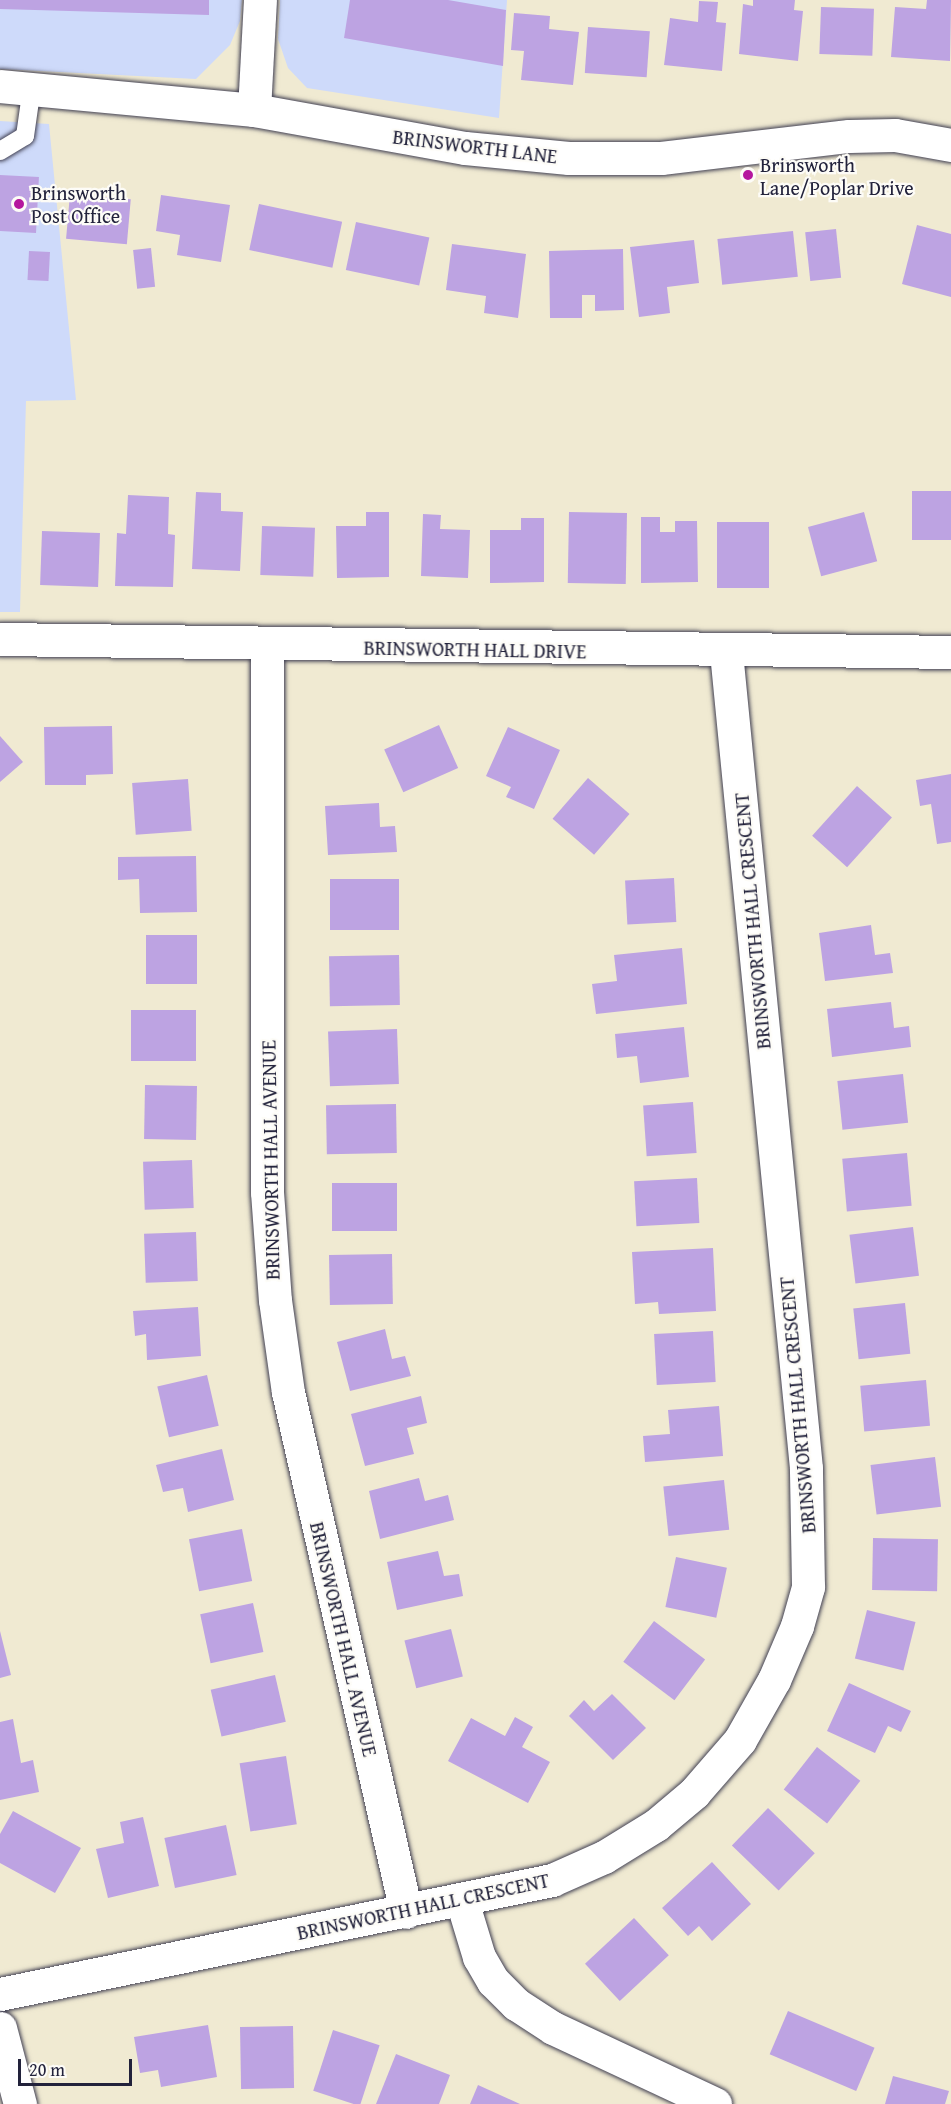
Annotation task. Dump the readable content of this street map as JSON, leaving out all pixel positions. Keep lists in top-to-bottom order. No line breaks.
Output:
{"streets":{"street":["BRINSWORTH LANE","BRINSWORTH HALL DRIVE","BRINSWORTH HALL CRESCENT","BRINSWORTH HALL AVENUE"]},"crossings":[["BRINSWORTH HALL DRIVE","BRINSWORTH HALL CRESCENT"],["BRINSWORTH HALL DRIVE","BRINSWORTH HALL AVENUE"],["BRINSWORTH HALL CRESCENT","BRINSWORTH HALL AVENUE"]],"places":["Brinsworth Lane/Poplar Drive","Brinsworth Post Office"],"scale_bar":"20 m"}
